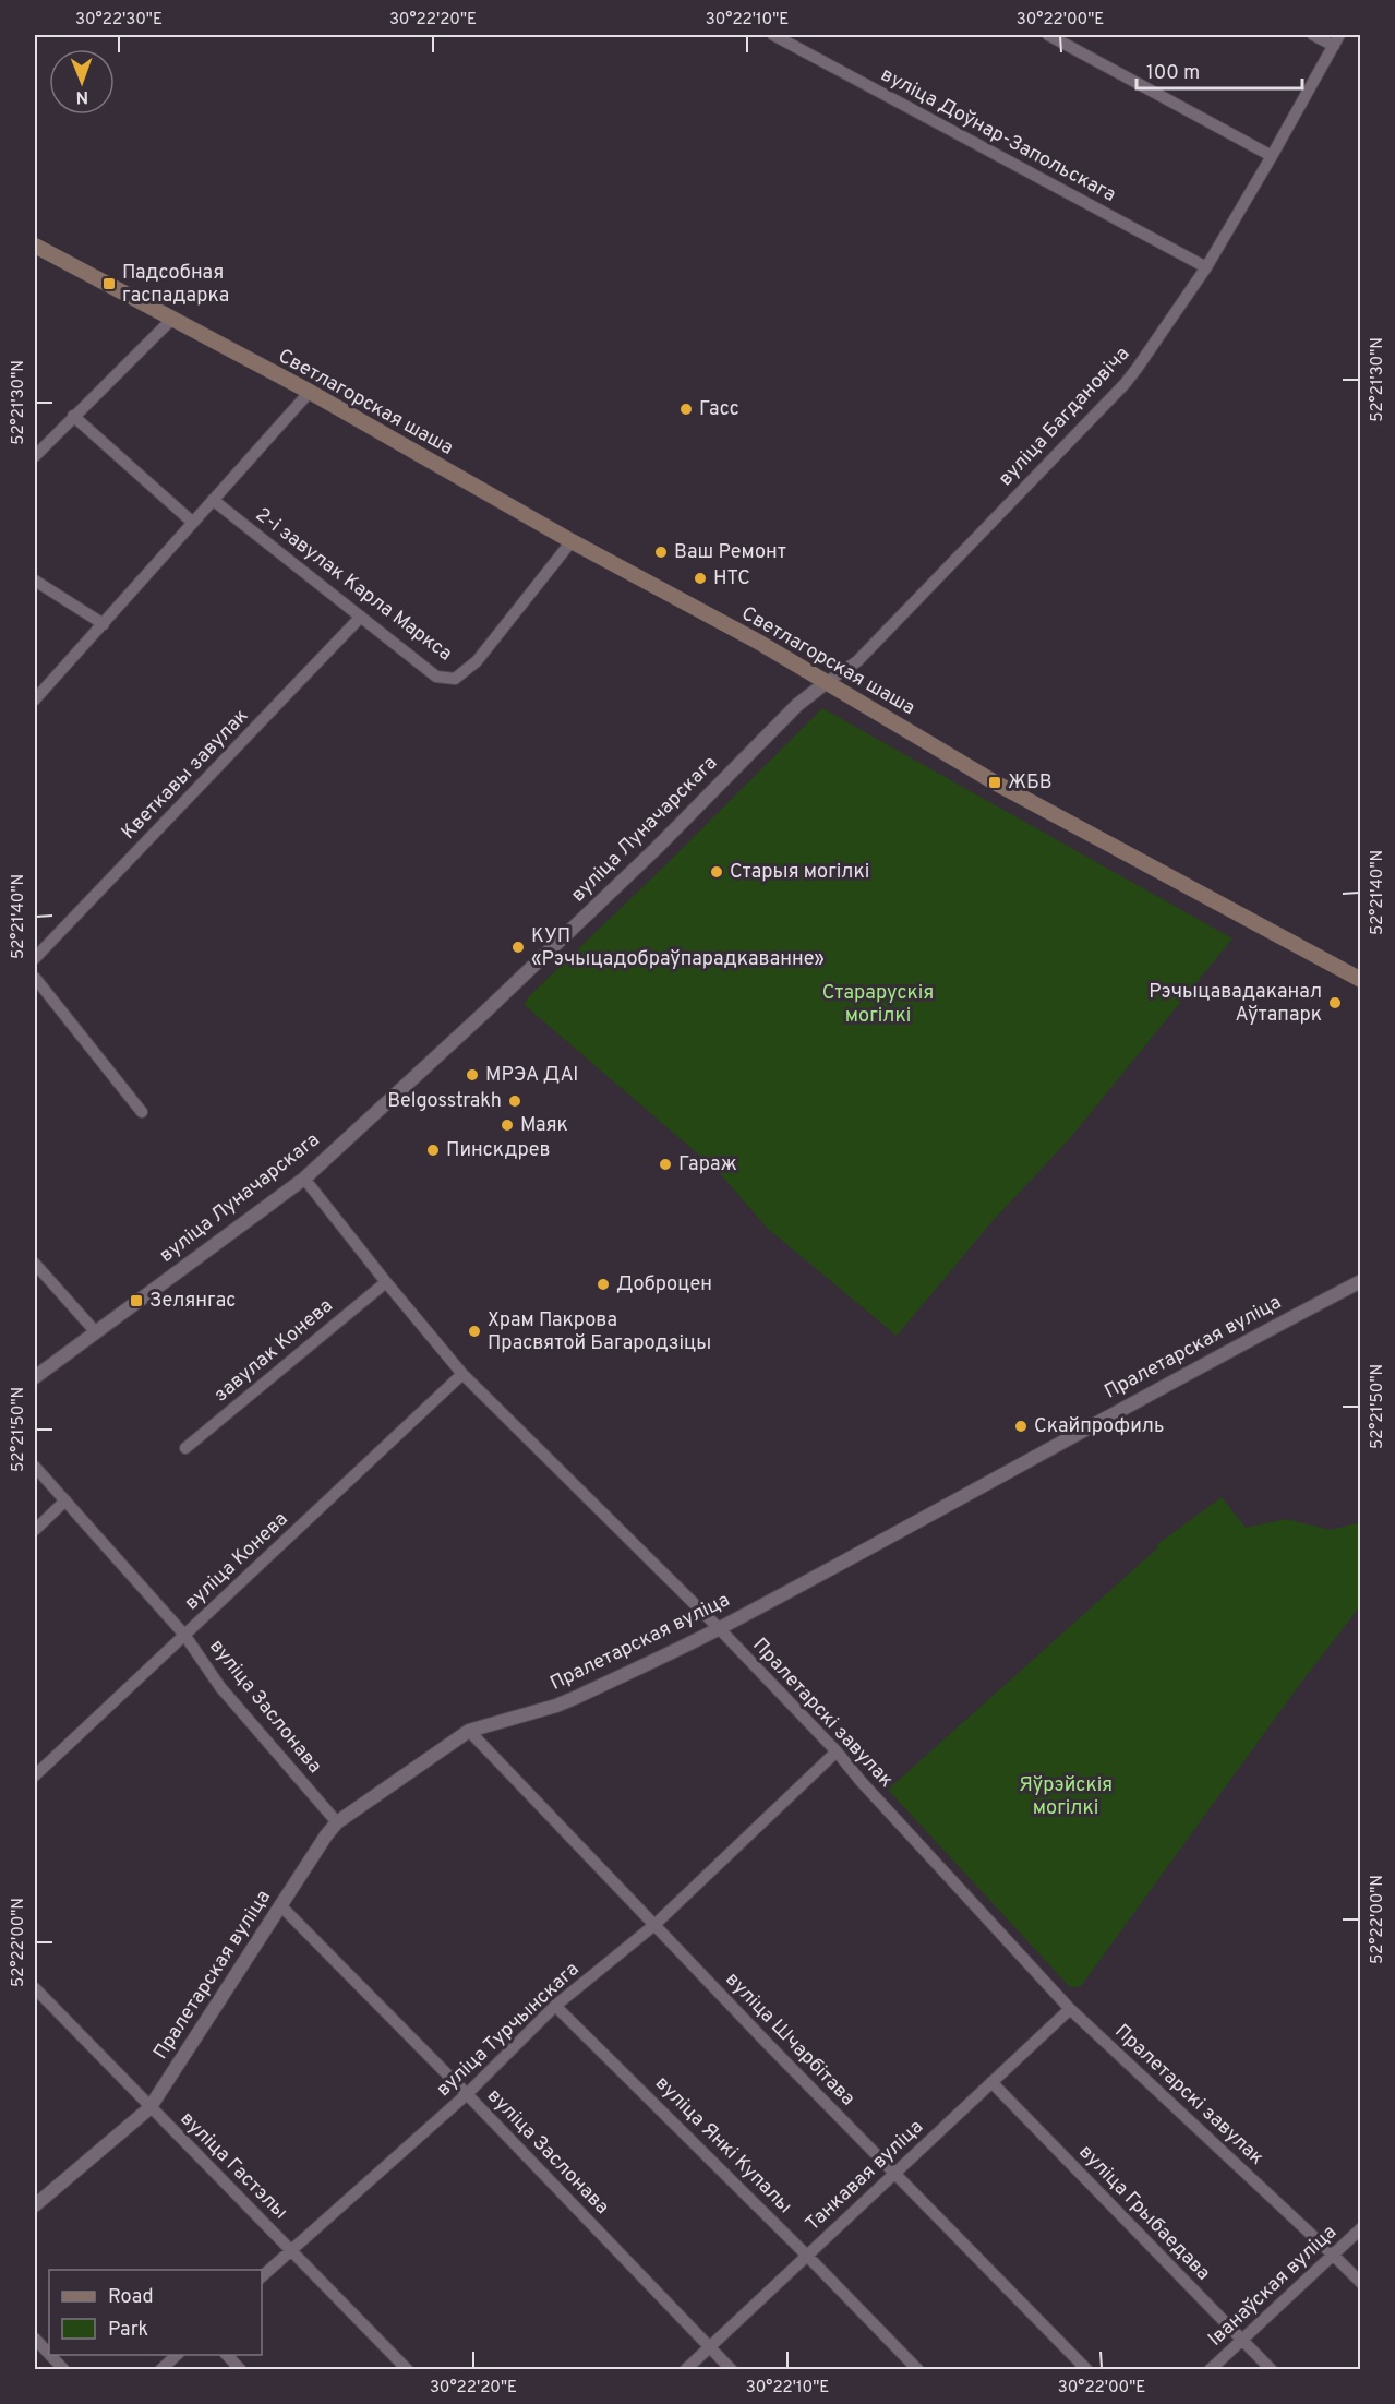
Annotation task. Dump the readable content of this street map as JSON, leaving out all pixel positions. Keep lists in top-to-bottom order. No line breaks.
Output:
{"streets":{"main road":["Светлагорская шаша"],"street":["вуліца Доўнар-Запольскага","вуліца Багдановіча","2-і завулак Карла Маркса","Кветкавы завулак","вуліца Луначарскага","Пралетарская вуліца","завулак Конева","вуліца Конева","вуліца Заслонава","Пралетарскі завулак","вуліца Турчынскага","вуліца Шчарбітава","вуліца Янкі Купалы","вуліца Гастэлы","Танкавая вуліца","вуліца Грыбаедава","Іванаўская вуліца"]},"crossings":[["вуліца Доўнар-Запольскага","вуліца Багдановіча"],["Светлагорская шаша","вуліца Багдановіча"],["Светлагорская шаша","2-і завулак Карла Маркса"],["Светлагорская шаша","вуліца Луначарскага"],["вуліца Багдановіча","вуліца Луначарскага"],["2-і завулак Карла Маркса","Кветкавы завулак"],["вуліца Луначарскага","Пралетарскі завулак"],["Пралетарская вуліца","вуліца Заслонава"],["Пралетарская вуліца","Пралетарскі завулак"],["Пралетарская вуліца","вуліца Шчарбітава"],["Пралетарская вуліца","вуліца Гастэлы"],["завулак Конева","Пралетарскі завулак"],["вуліца Конева","вуліца Заслонава"],["вуліца Конева","Пралетарскі завулак"],["вуліца Заслонава","вуліца Турчынскага"],["вуліца Заслонава","Танкавая вуліца"],["Пралетарскі завулак","вуліца Турчынскага"],["Пралетарскі завулак","Танкавая вуліца"],["Пралетарскі завулак","Іванаўская вуліца"],["вуліца Турчынскага","вуліца Шчарбітава"],["вуліца Турчынскага","вуліца Янкі Купалы"],["вуліца Турчынскага","вуліца Гастэлы"],["вуліца Шчарбітава","Танкавая вуліца"],["вуліца Янкі Купалы","Танкавая вуліца"],["Танкавая вуліца","вуліца Грыбаедава"],["вуліца Грыбаедава","Іванаўская вуліца"]],"parks":["Старарускія могілкі","Яўрэйскія могілкі"],"places":{"transit":["Падсобная гаспадарка","ЖБВ","Зелянгас"],"other":["Гасс","Ваш Ремонт","НТС","Старыя могілкі","КУП «Рэчыцадобраўпарадкаванне»","Рэчыцавадаканал Аўтапарк","МРЭА ДАІ","Belgosstrakh","Маяк","Пинскдрев","Гараж","Доброцен","Храм Пакрова Прасвятой Багародзіцы","Скайпрофиль"]},"legend":["Road","Park"],"scale_bar":"100 m","north":"bottom","coordinates":["30°22'30\"E","30°22'20\"E","30°22'10\"E","30°22'00\"E","52°21'30\"N","52°21'40\"N","52°21'50\"N","52°22'00\"N"]}
